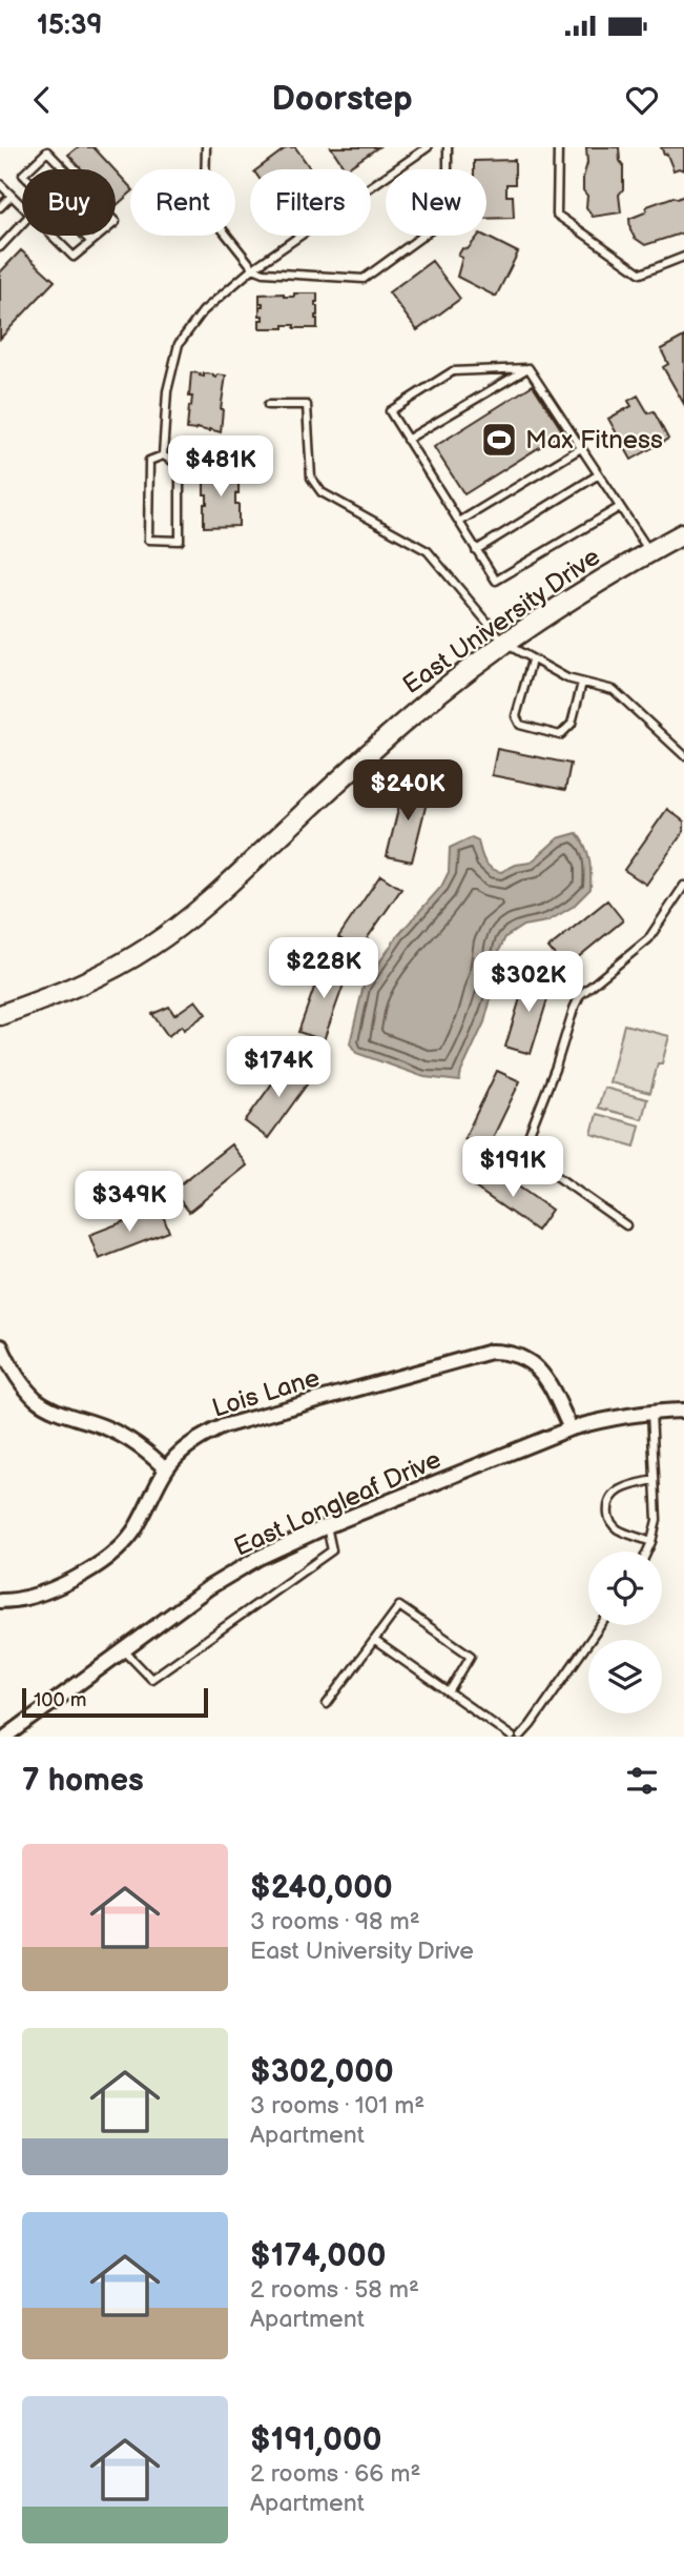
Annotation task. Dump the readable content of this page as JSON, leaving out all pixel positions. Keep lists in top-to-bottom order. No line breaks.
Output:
{"streets":{"main road":["East University Drive"],"street":["Lois Lane","East Longleaf Drive"]},"crossings":[["Lois Lane","East Longleaf Drive"]],"places":{"sports":["Max Fitness"]},"scale_bar":"100 m","page":{"status":"15:39","header":"Doorstep","chip":["Buy","Rent","Filters","New"],"price":["$481K","$240K","$228K","$302K","$174K","$191K","$349K"],"scale":"100 m","heading":"7 homes","list":[{"name":"$240,000","note":"3 rooms · 98 m² · East University Drive"},{"name":"$302,000","note":"3 rooms · 101 m² · Apartment"},{"name":"$174,000","note":"2 rooms · 58 m² · Apartment"},{"name":"$191,000","note":"2 rooms · 66 m² · Apartment"}]}}
